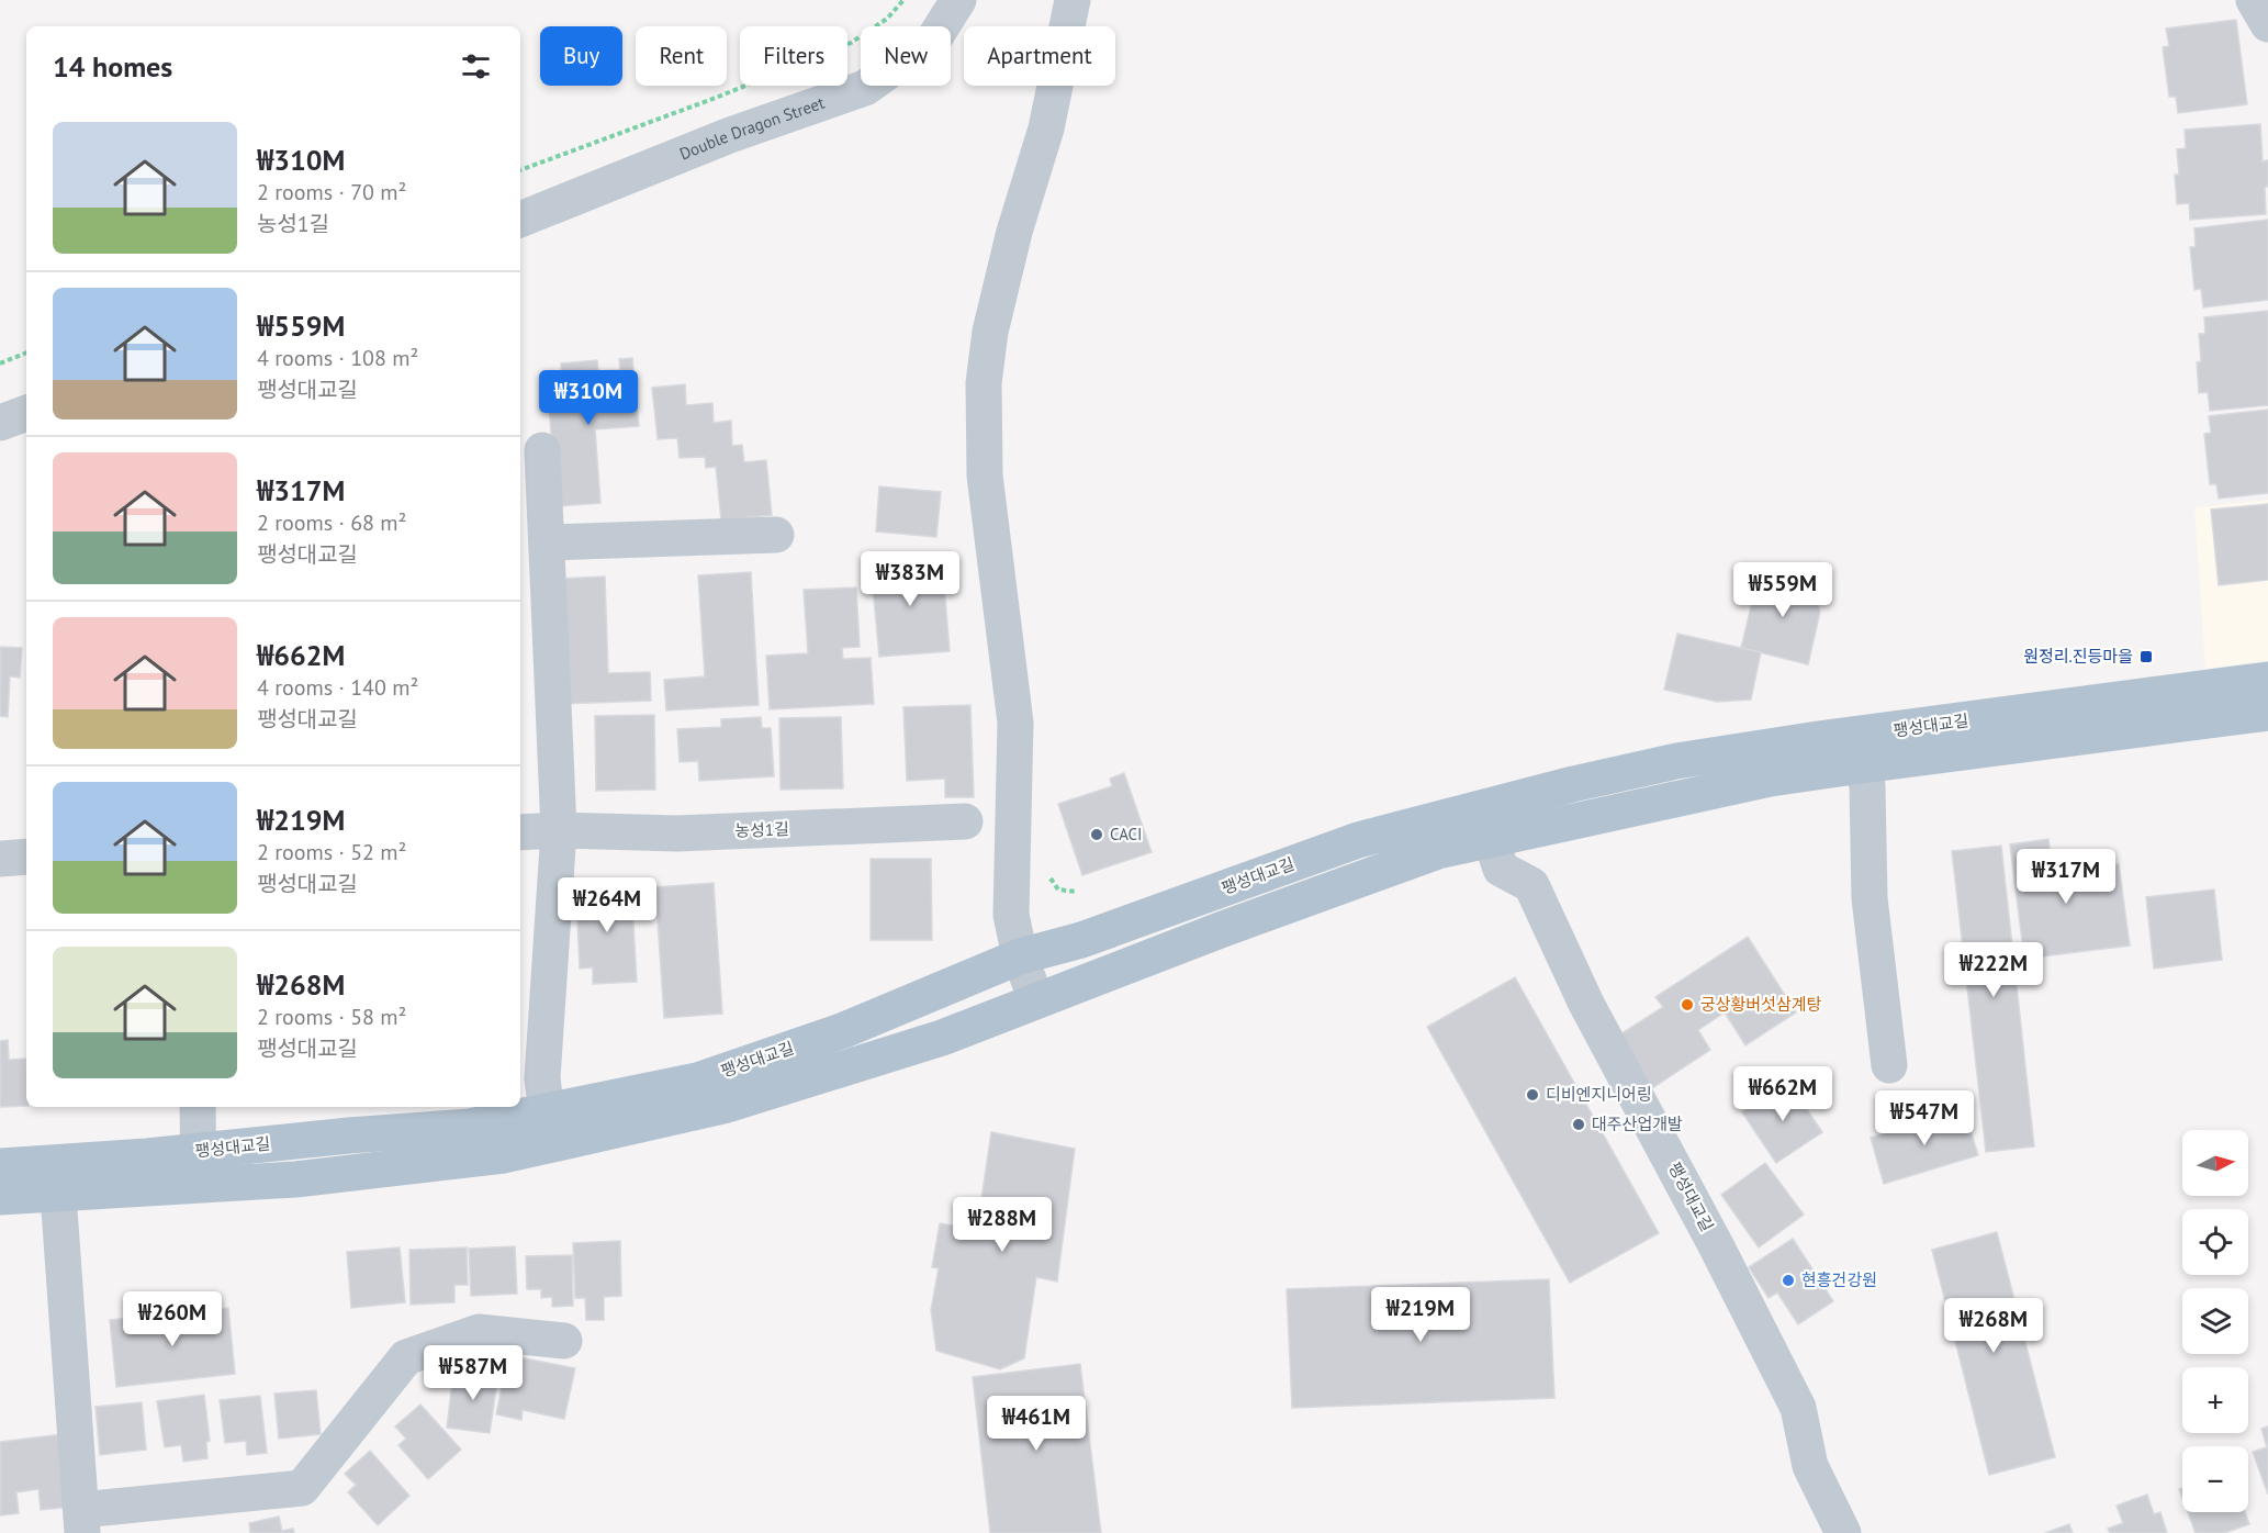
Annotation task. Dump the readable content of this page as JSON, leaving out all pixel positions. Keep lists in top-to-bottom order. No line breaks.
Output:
{"streets":{"main road":["팽성대교길"],"street":["Double Dragon Street","농성1길"]},"places":{"transit":["원정리.진등마을"],"other":["CACI","궁상황버섯삼계탕","디비엔지니어링","대주산업개발","현흥건강원"]},"north":"right","page":{"chip":["Buy","Rent","Filters","New","Apartment"],"heading":"14 homes","list":[{"name":"₩310M","note":"2 rooms · 70 m² · 농성1길"},{"name":"₩559M","note":"4 rooms · 108 m² · 팽성대교길"},{"name":"₩317M","note":"2 rooms · 68 m² · 팽성대교길"},{"name":"₩662M","note":"4 rooms · 140 m² · 팽성대교길"},{"name":"₩219M","note":"2 rooms · 52 m² · 팽성대교길"},{"name":"₩268M","note":"2 rooms · 58 m² · 팽성대교길"}],"price":["₩310M","₩383M","₩559M","₩317M","₩264M","₩222M","₩662M","₩547M","₩288M","₩219M","₩260M","₩268M","₩587M","₩461M"],"map_buttons":["+","−"]}}
